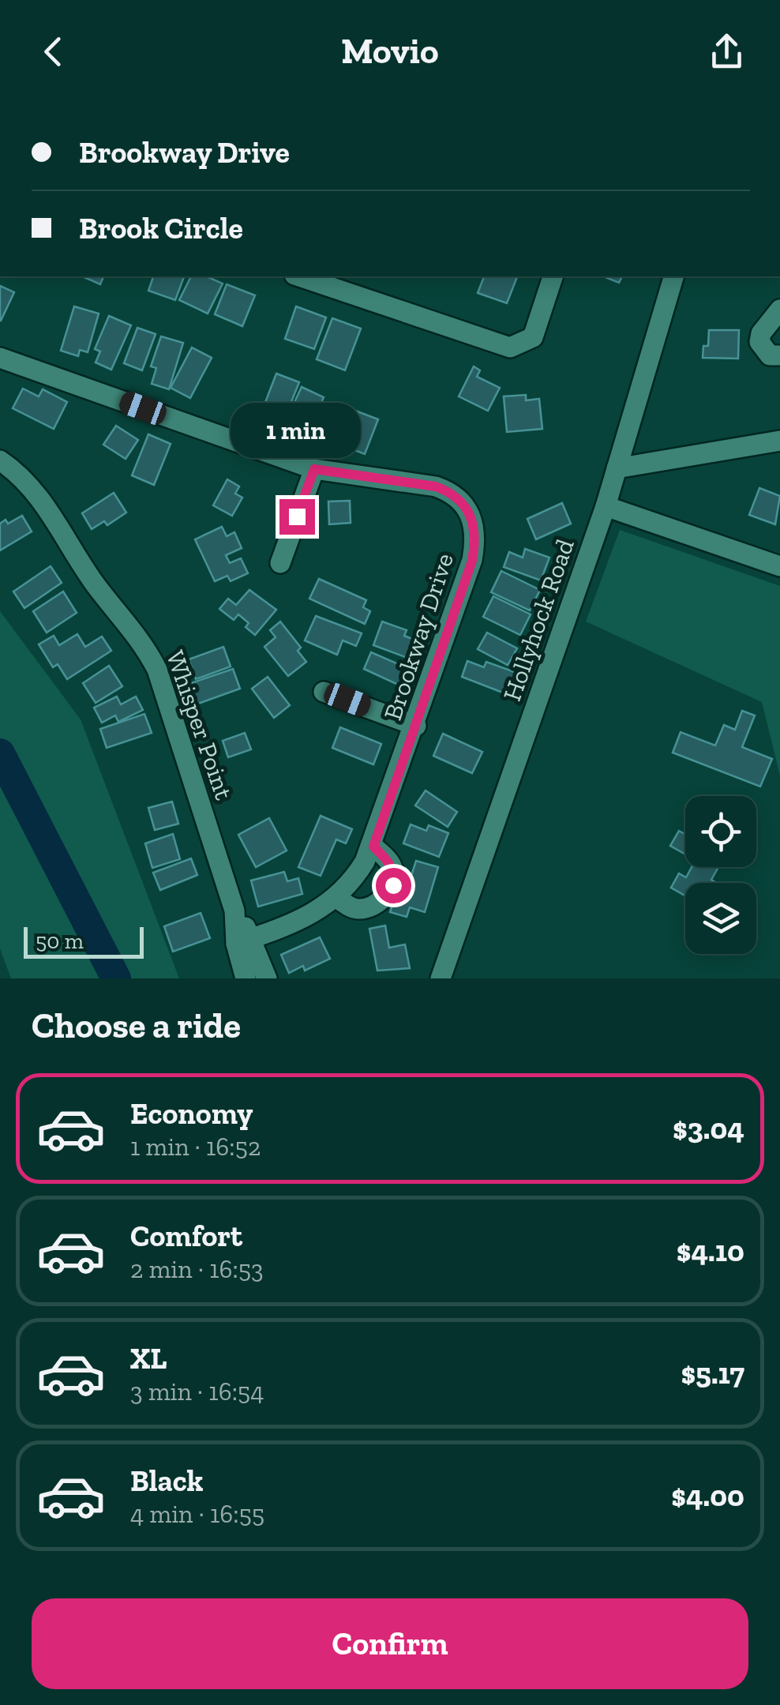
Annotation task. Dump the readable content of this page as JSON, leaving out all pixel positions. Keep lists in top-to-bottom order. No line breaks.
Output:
{"streets":{"street":["Hollyhock Road","Brookway Drive","Whisper Point"]},"crossings":[["Brookway Drive","Whisper Point"]],"scale_bar":"50 m","page":{"header":"Movio","banner":["Brookway Drive","Brook Circle"],"bubble":"1 min","scale":"50 m","heading":"Choose a ride","list":[{"name":"Economy","note":"1 min · 16:52","value":"$3.04"},{"name":"Comfort","note":"2 min · 16:53","value":"$4.10"},{"name":"XL","note":"3 min · 16:54","value":"$5.17"},{"name":"Black","note":"4 min · 16:55","value":"$4.00"}],"buttons":"Confirm"}}
